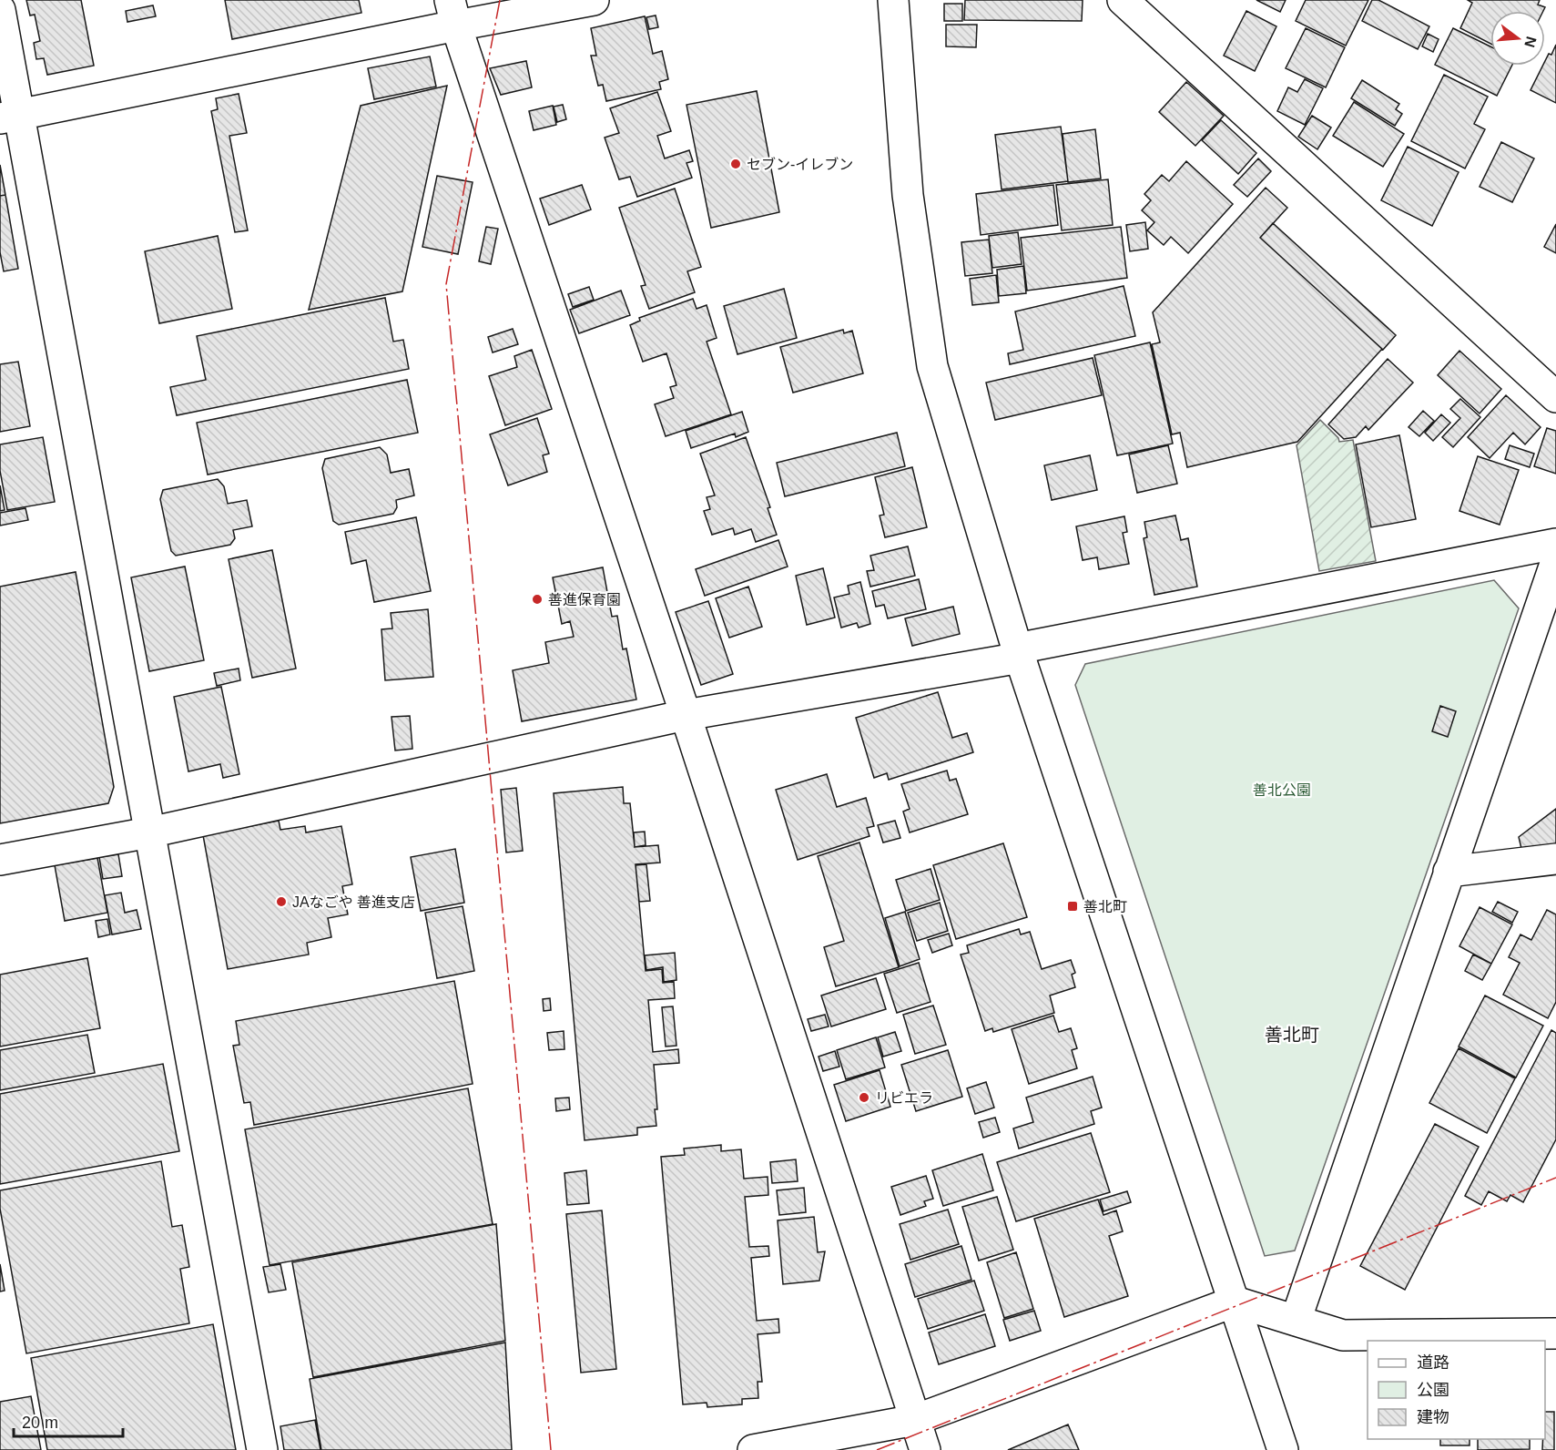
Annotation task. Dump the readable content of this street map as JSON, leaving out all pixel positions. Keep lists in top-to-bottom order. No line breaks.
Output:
{"districts":["善北町"],"parks":["善北公園"],"places":{"other":["セブン-イレブン","善進保育園","JAなごや 善進支店","リビエラ"],"transit":["善北町"]},"legend":["道路","公園","建物"],"scale_bar":"20 m","north":"right"}
